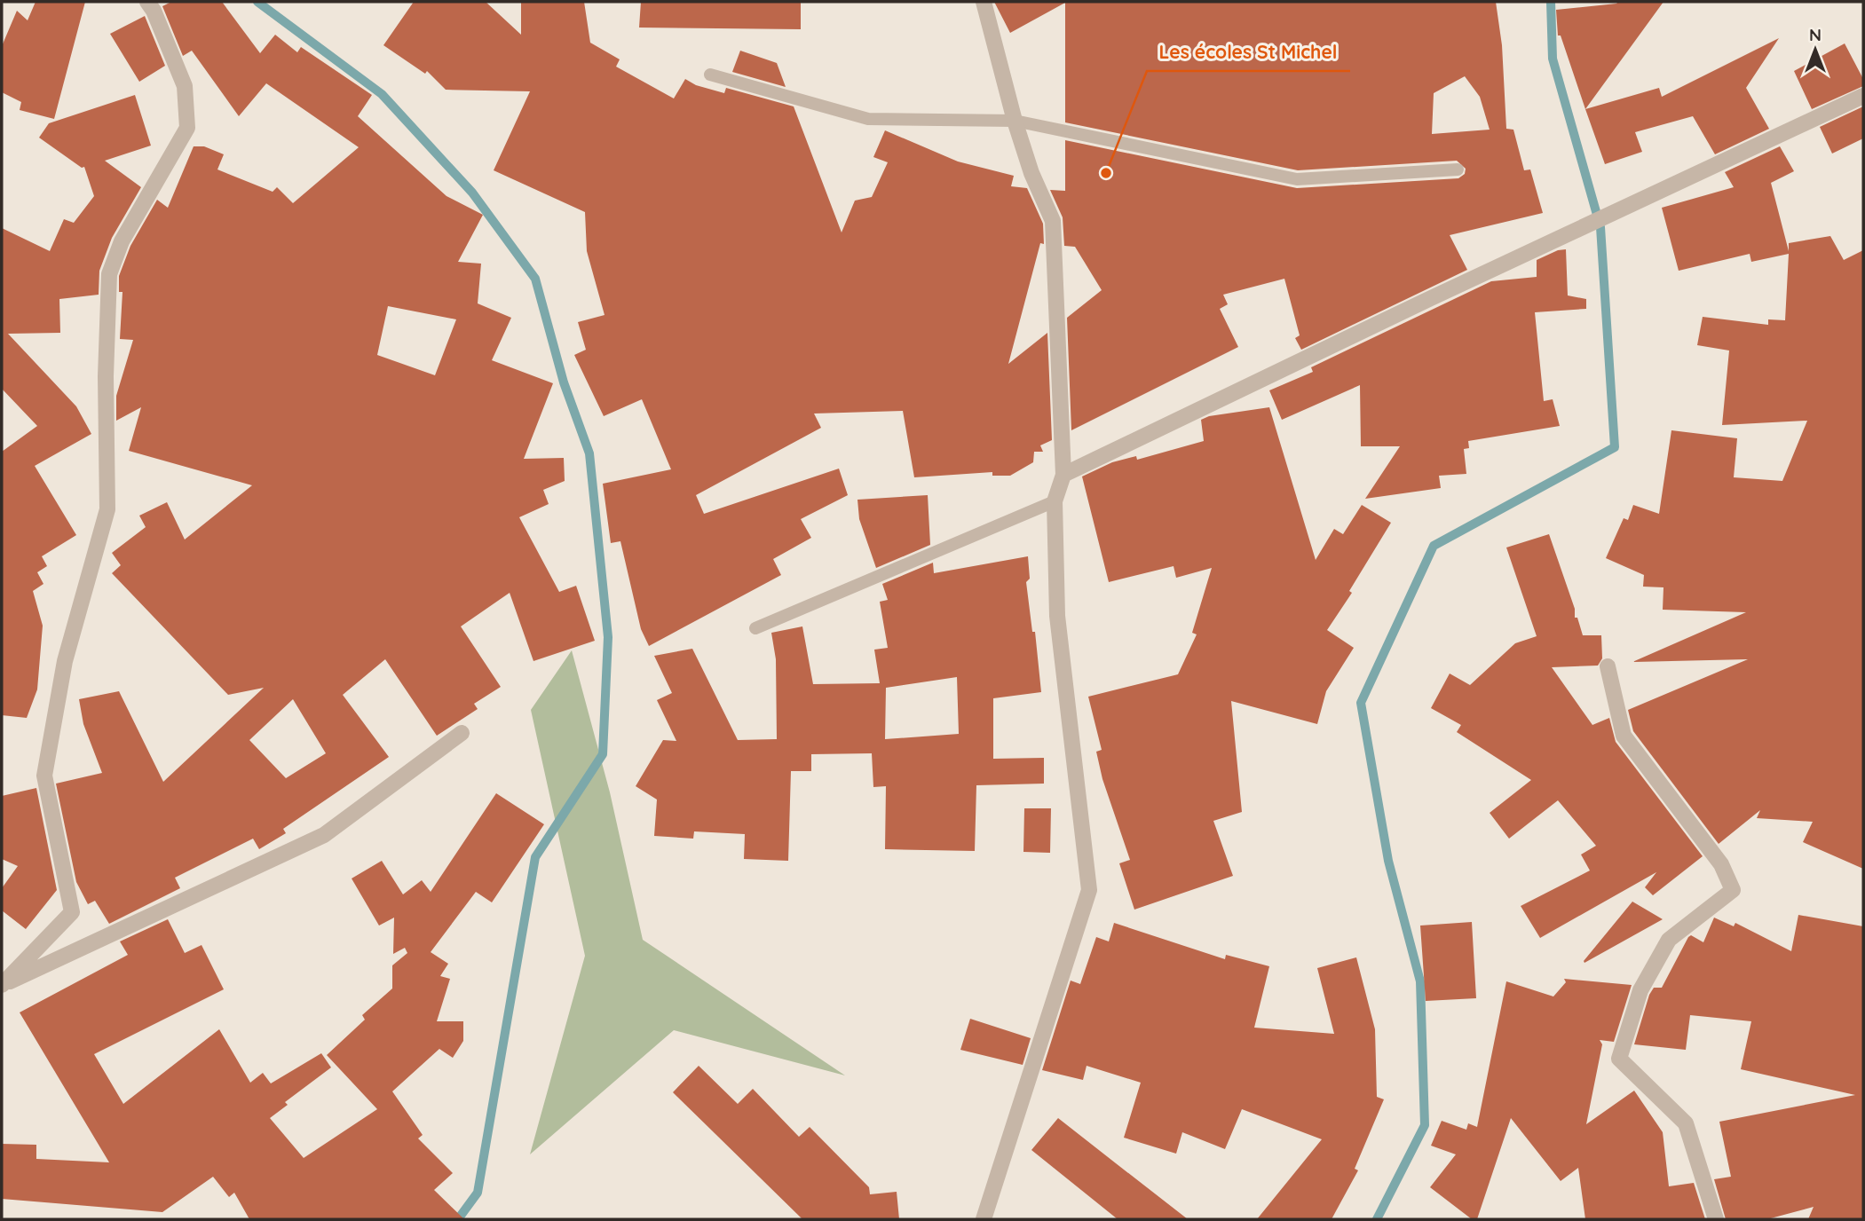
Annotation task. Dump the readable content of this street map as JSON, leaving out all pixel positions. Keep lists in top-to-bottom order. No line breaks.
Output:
{"places":["Les écoles St Michel"],"north":"top"}
